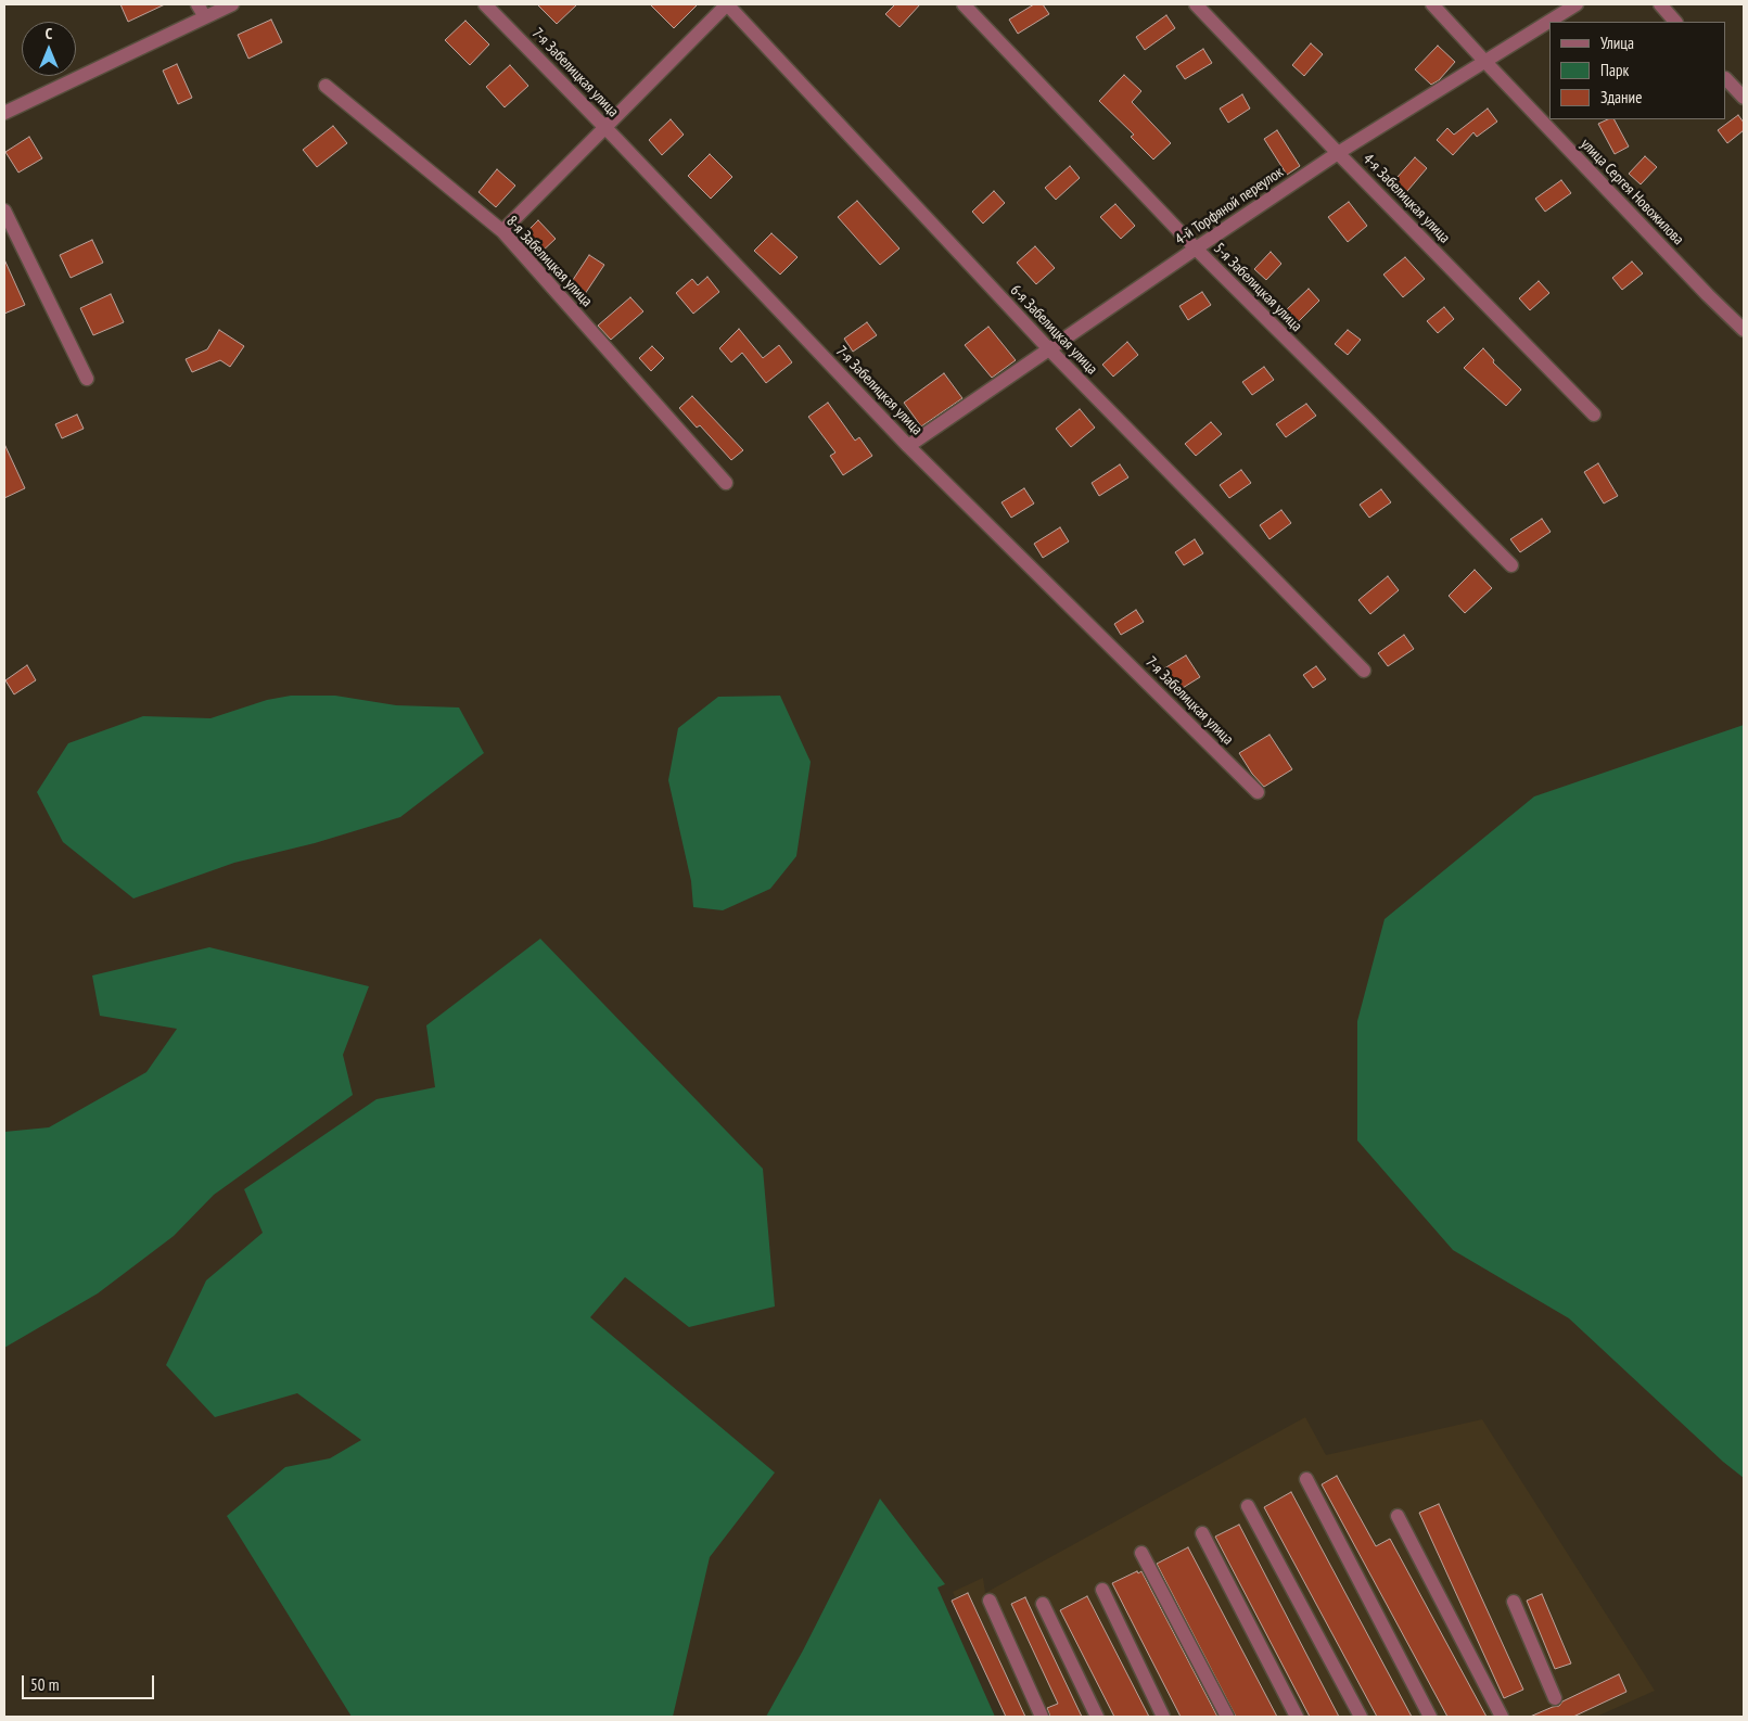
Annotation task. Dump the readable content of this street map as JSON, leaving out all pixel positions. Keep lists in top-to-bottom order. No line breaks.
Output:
{"streets":{"street":["7-я Забелицкая улица","улица Сергея Новожилова","4-я Забелицкая улица","4-й Торфяной переулок","8-я Забелицкая улица","5-я Забелицкая улица","6-я Забелицкая улица"]},"crossings":[["7-я Забелицкая улица","4-й Торфяной переулок"],["улица Сергея Новожилова","4-й Торфяной переулок"],["4-я Забелицкая улица","4-й Торфяной переулок"],["4-й Торфяной переулок","5-я Забелицкая улица"],["4-й Торфяной переулок","6-я Забелицкая улица"]],"legend":["Улица","Парк","Здание"],"scale_bar":"50 m","north":"top"}
